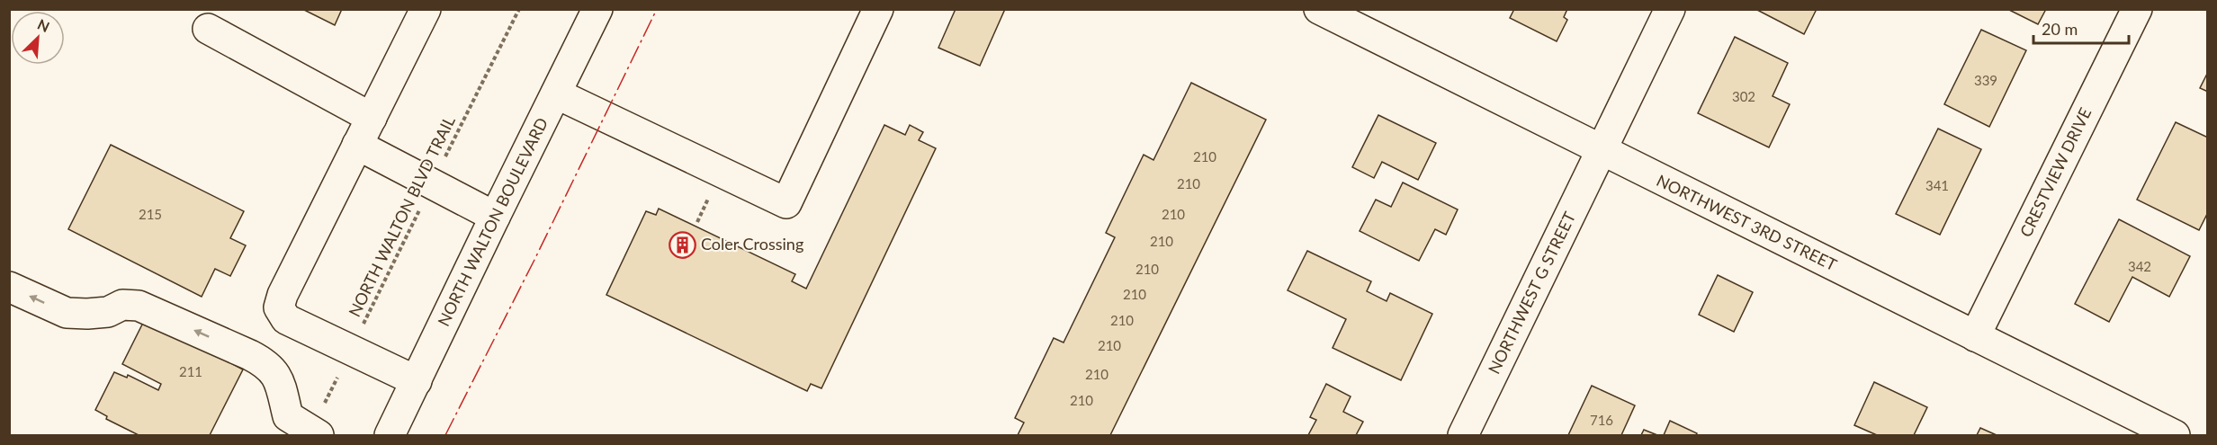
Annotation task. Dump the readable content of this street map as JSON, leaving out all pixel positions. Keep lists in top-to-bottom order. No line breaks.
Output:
{"streets":{"street":["CRESTVIEW DRIVE","NORTH WALTON BOULEVARD","NORTHWEST 3RD STREET","NORTHWEST G STREET"],"path":["NORTH WALTON BLVD TRAIL"]},"crossings":[["CRESTVIEW DRIVE","NORTHWEST 3RD STREET"],["NORTHWEST 3RD STREET","NORTHWEST G STREET"]],"places":{"building":["Coler Crossing"]},"house_numbers":["339","302","210","210","341","215","210","210","342","210","210","210","210","211","210","210","716"],"scale_bar":"20 m","north":"top right"}
